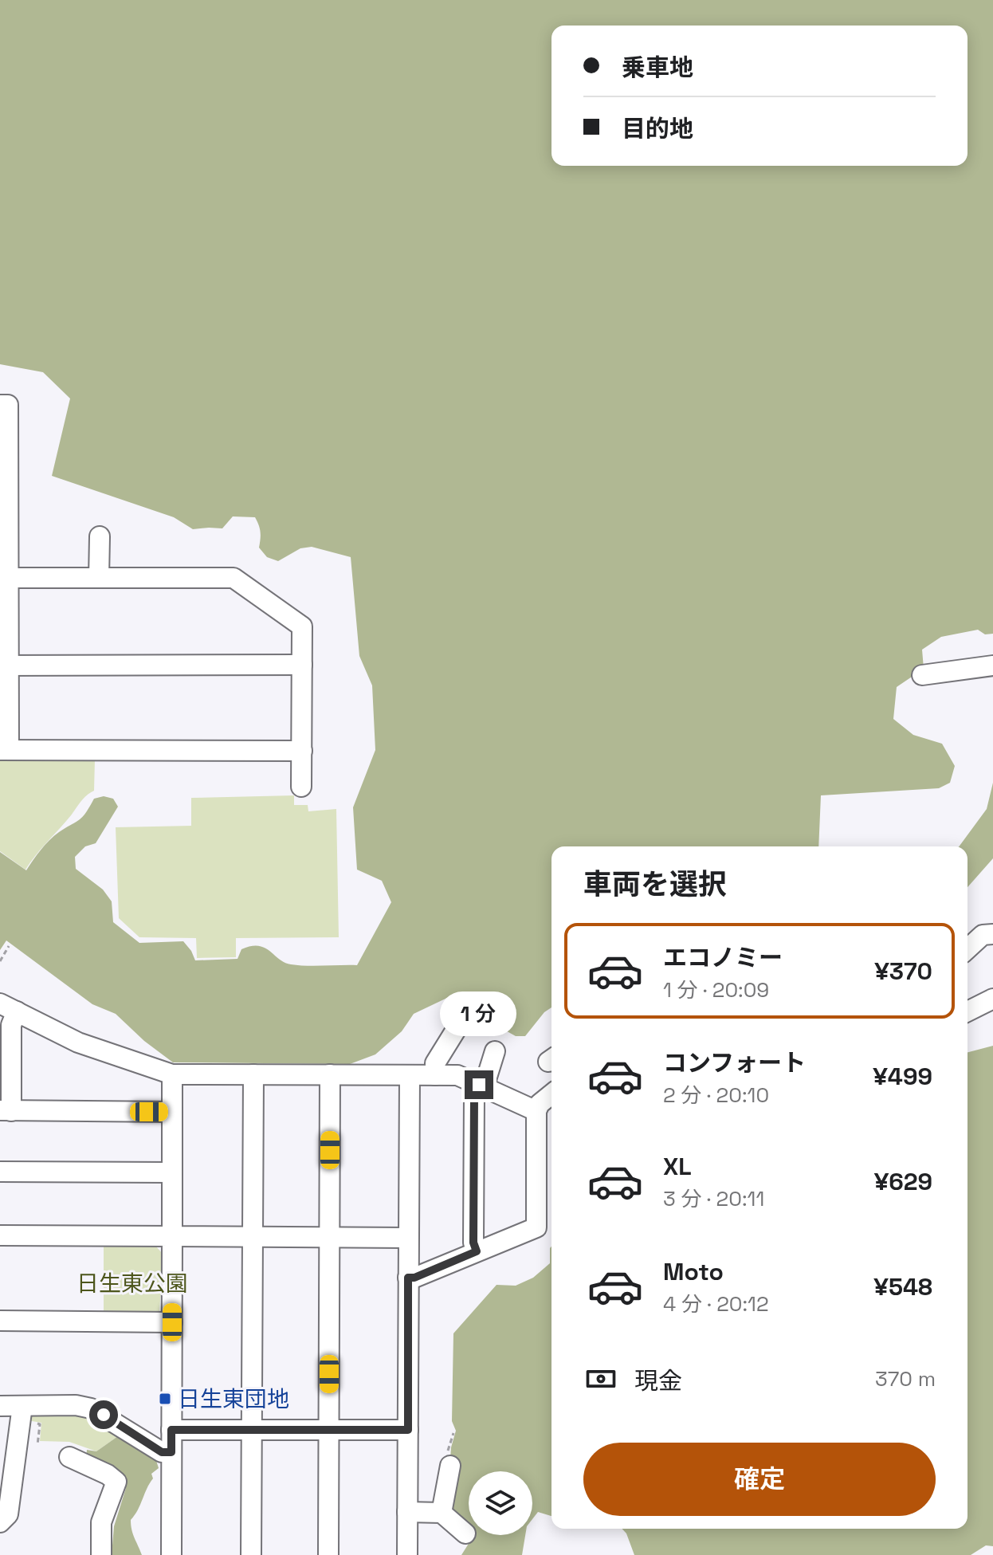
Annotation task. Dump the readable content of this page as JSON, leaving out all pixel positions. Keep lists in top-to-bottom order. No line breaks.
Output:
{"parks":["日生東公園"],"places":{"transit":["日生東団地"]},"page":{"banner":["乗車地","目的地"],"heading":"車両を選択","list":[{"name":"エコノミー","note":"1 分 · 20:09","value":"¥370"},{"name":"コンフォート","note":"2 分 · 20:10","value":"¥499"},{"name":"XL","note":"3 分 · 20:11","value":"¥629"},{"name":"Moto","note":"4 分 · 20:12","value":"¥548"}],"bubble":"1 分","pay":["現金","370 m"],"buttons":"確定"}}
